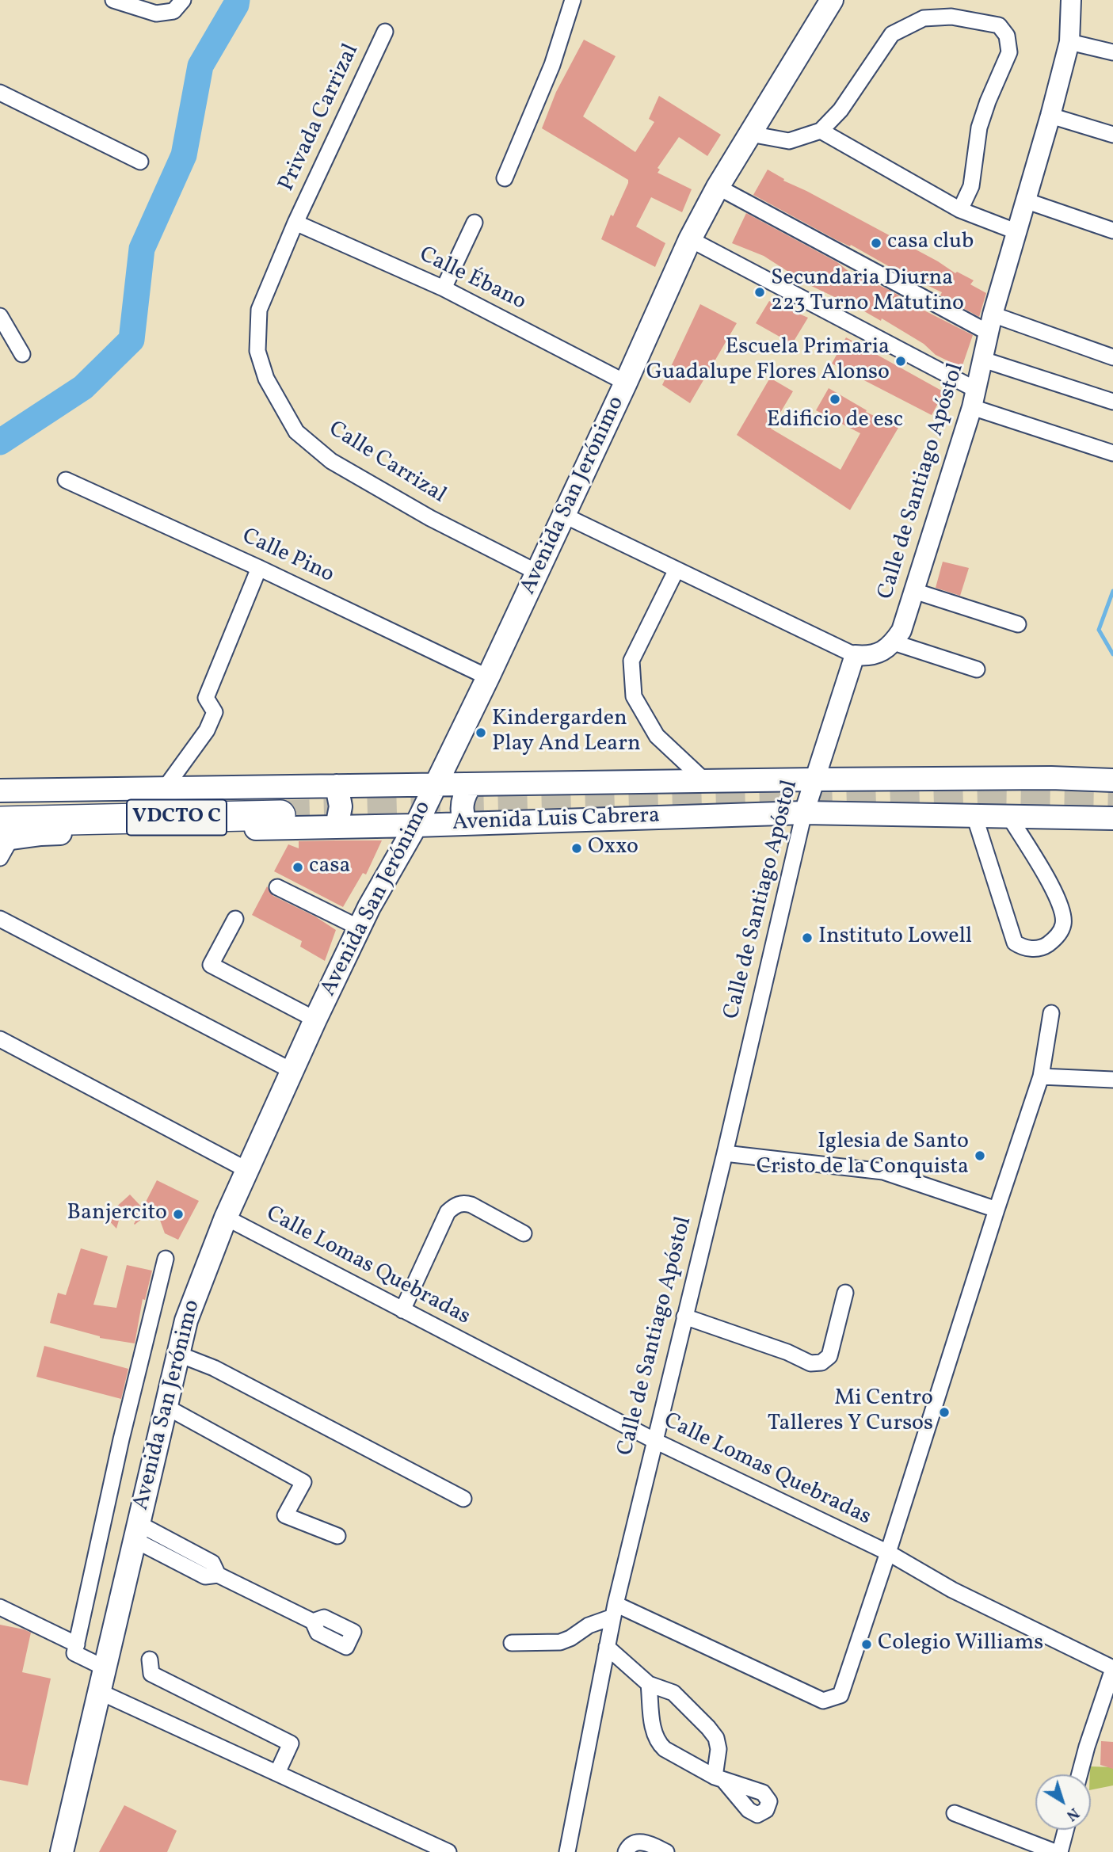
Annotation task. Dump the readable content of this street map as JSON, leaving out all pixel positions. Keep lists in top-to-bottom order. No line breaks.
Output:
{"streets":{"highway":["VDCTO C"],"main road":["Avenida San Jerónimo","Avenida Luis Cabrera"],"street":["Privada Carrizal","Calle Ébano","Calle Carrizal","Calle de Santiago Apóstol","Calle Pino","Calle Lomas Quebradas"]},"crossings":[["Privada Carrizal","Calle Ébano"],["Privada Carrizal","Calle Carrizal"],["Calle Ébano","Calle Carrizal"],["Calle Ébano","Avenida San Jerónimo"],["Calle Carrizal","Avenida San Jerónimo"],["Calle de Santiago Apóstol","Avenida Luis Cabrera"],["Calle de Santiago Apóstol","Calle Lomas Quebradas"],["Avenida San Jerónimo","Calle Pino"],["Avenida San Jerónimo","Avenida Luis Cabrera"],["Avenida San Jerónimo","Calle Lomas Quebradas"],["VDCTO C","Avenida Luis Cabrera"]],"places":["casa club","Secundaria Diurna 223 Turno Matutino","Escuela Primaria Guadalupe Flores Alonso","Edificio de esc","Kindergarden Play And Learn","Oxxo","casa","Instituto Lowell","Iglesia de Santo Cristo de la Conquista","Banjercito","Mi Centro Talleres Y Cursos","Colegio Williams"],"north":"bottom right"}
